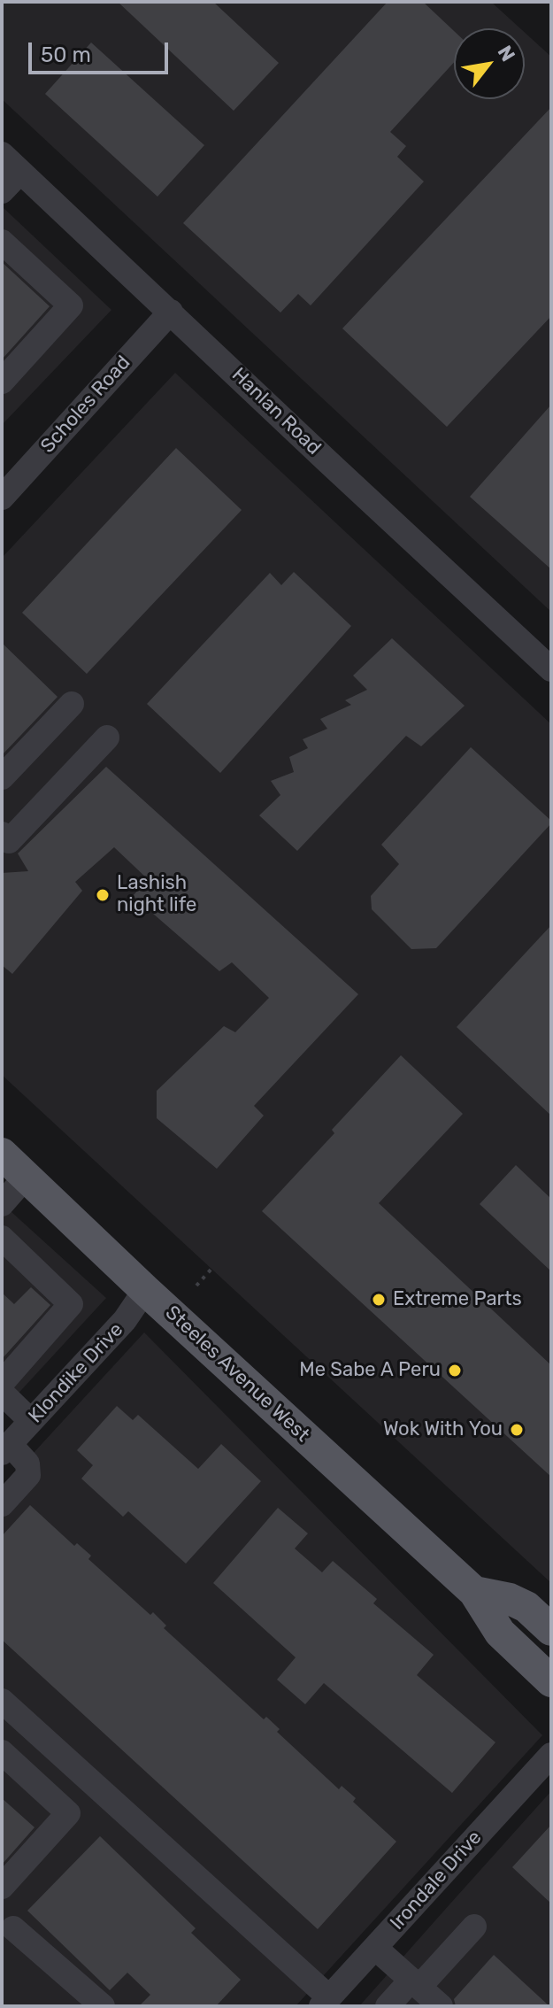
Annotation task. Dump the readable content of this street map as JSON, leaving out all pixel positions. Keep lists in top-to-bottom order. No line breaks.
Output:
{"streets":{"main road":["Steeles Avenue West"],"street":["Scholes Road","Hanlan Road","Klondike Drive","Irondale Drive"]},"crossings":[["Scholes Road","Hanlan Road"],["Klondike Drive","Steeles Avenue West"]],"places":["Lashish night life","Extreme Parts","Me Sabe A Peru","Wok With You"],"scale_bar":"50 m","north":"top right"}
